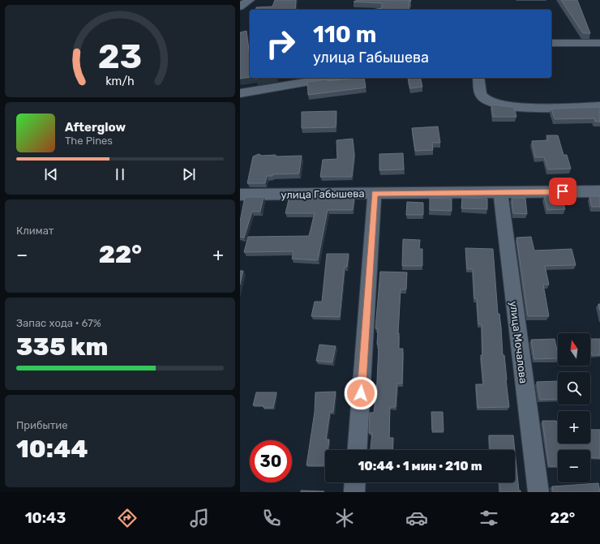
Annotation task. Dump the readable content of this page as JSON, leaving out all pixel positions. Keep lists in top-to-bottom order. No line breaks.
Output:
{"streets":{"street":["улица Габышева","улица Мочалова"]},"crossings":[["улица Габышева","улица Мочалова"]],"north":"top","page":{"turn":["110 m","улица Габышева"],"song":["Afterglow","The Pines"],"tile":["Климат",["Запас хода · 67%","335 km"],["Прибытие","10:44"]],"heat":["−","22°","+"],"map_buttons":["+","−"],"limit":"30","trip":"10:44 · 1 мин · 210 m","tabs":["10:43","22°"],"gauge":["23","km/h"]}}
